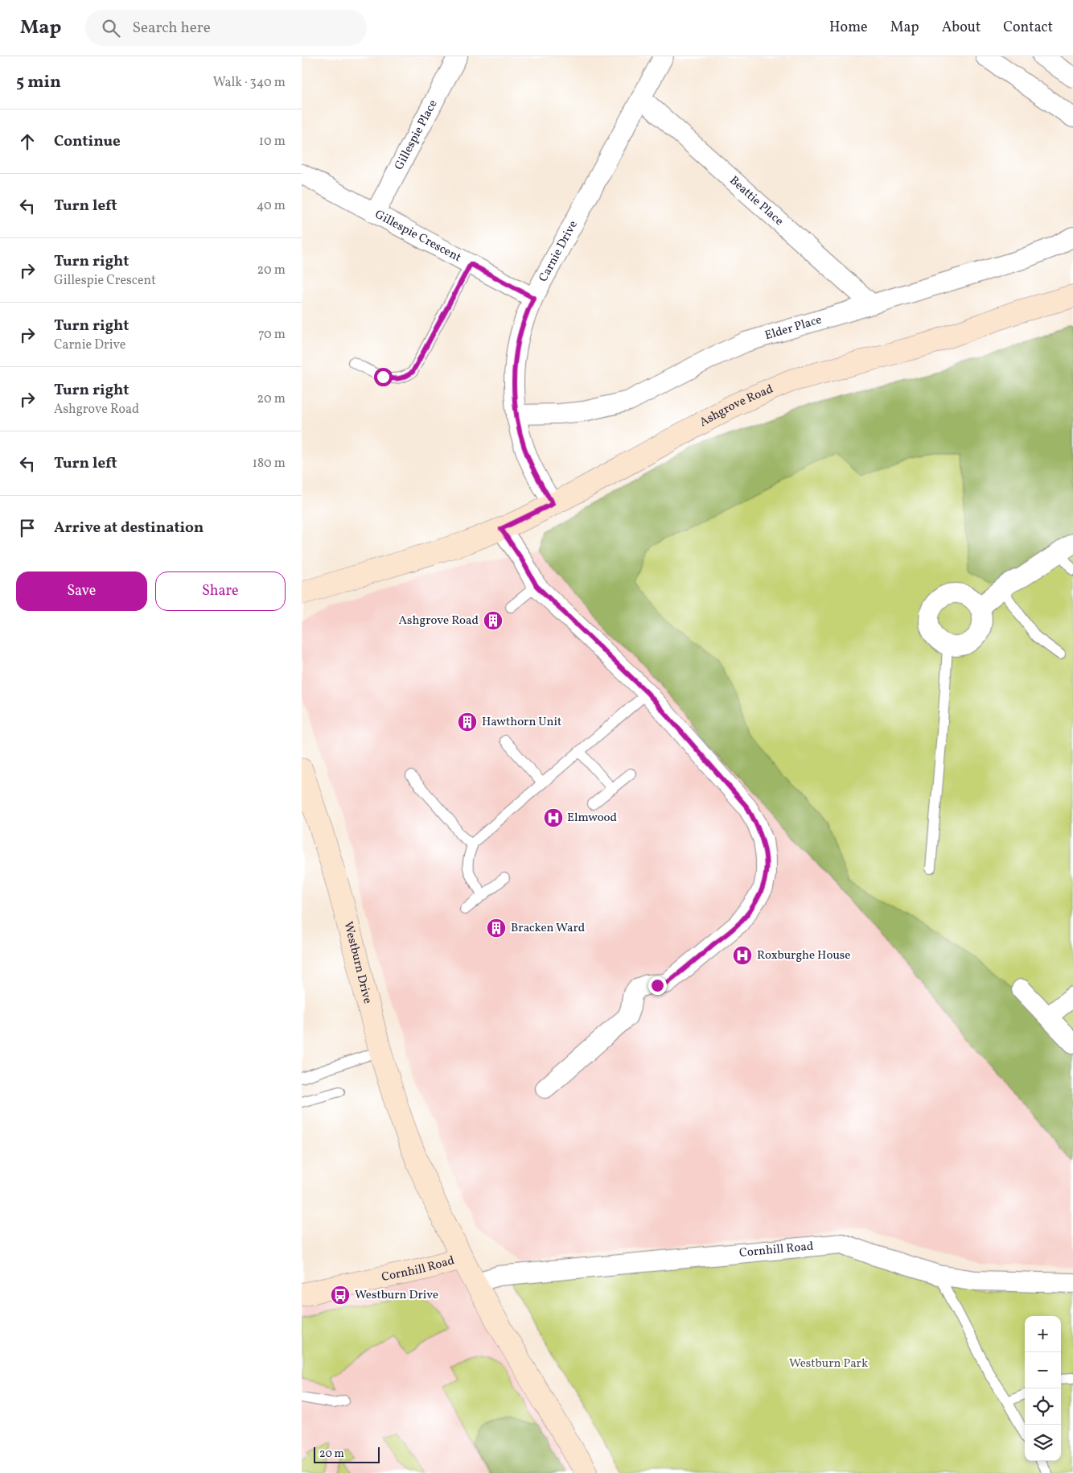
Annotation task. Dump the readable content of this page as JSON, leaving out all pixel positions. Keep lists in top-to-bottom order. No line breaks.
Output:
{"streets":{"street":["Gillespie Place","Beattie Place","Gillespie Crescent","Carnie Drive","Elder Place","Ashgrove Road","Westburn Drive","Cornhill Road"]},"crossings":[["Gillespie Place","Gillespie Crescent"],["Beattie Place","Carnie Drive"],["Beattie Place","Elder Place"],["Gillespie Crescent","Carnie Drive"],["Carnie Drive","Elder Place"],["Carnie Drive","Ashgrove Road"],["Westburn Drive","Cornhill Road"]],"parks":["Westburn Park"],"places":{"building":["Ashgrove Road","Hawthorn Unit","Bracken Ward"],"hospital":["Elmwood","Roxburghe House"],"bus stop":["Westburn Drive"]},"scale_bar":"20 m","page":{"header":"Map","search":"Search here","nav":["Home","Map","About","Contact"],"heading":["5 min","Walk · 340 m"],"list":[["Continue","10 m"],["Turn left","40 m"],["Turn right","Gillespie Crescent","20 m"],["Turn right","Carnie Drive","70 m"],["Turn right","Ashgrove Road","20 m"],["Turn left","180 m"],"Arrive at destination"],"buttons":["Save","Share"],"map_buttons":["+","−"],"scale":"20 m"}}
